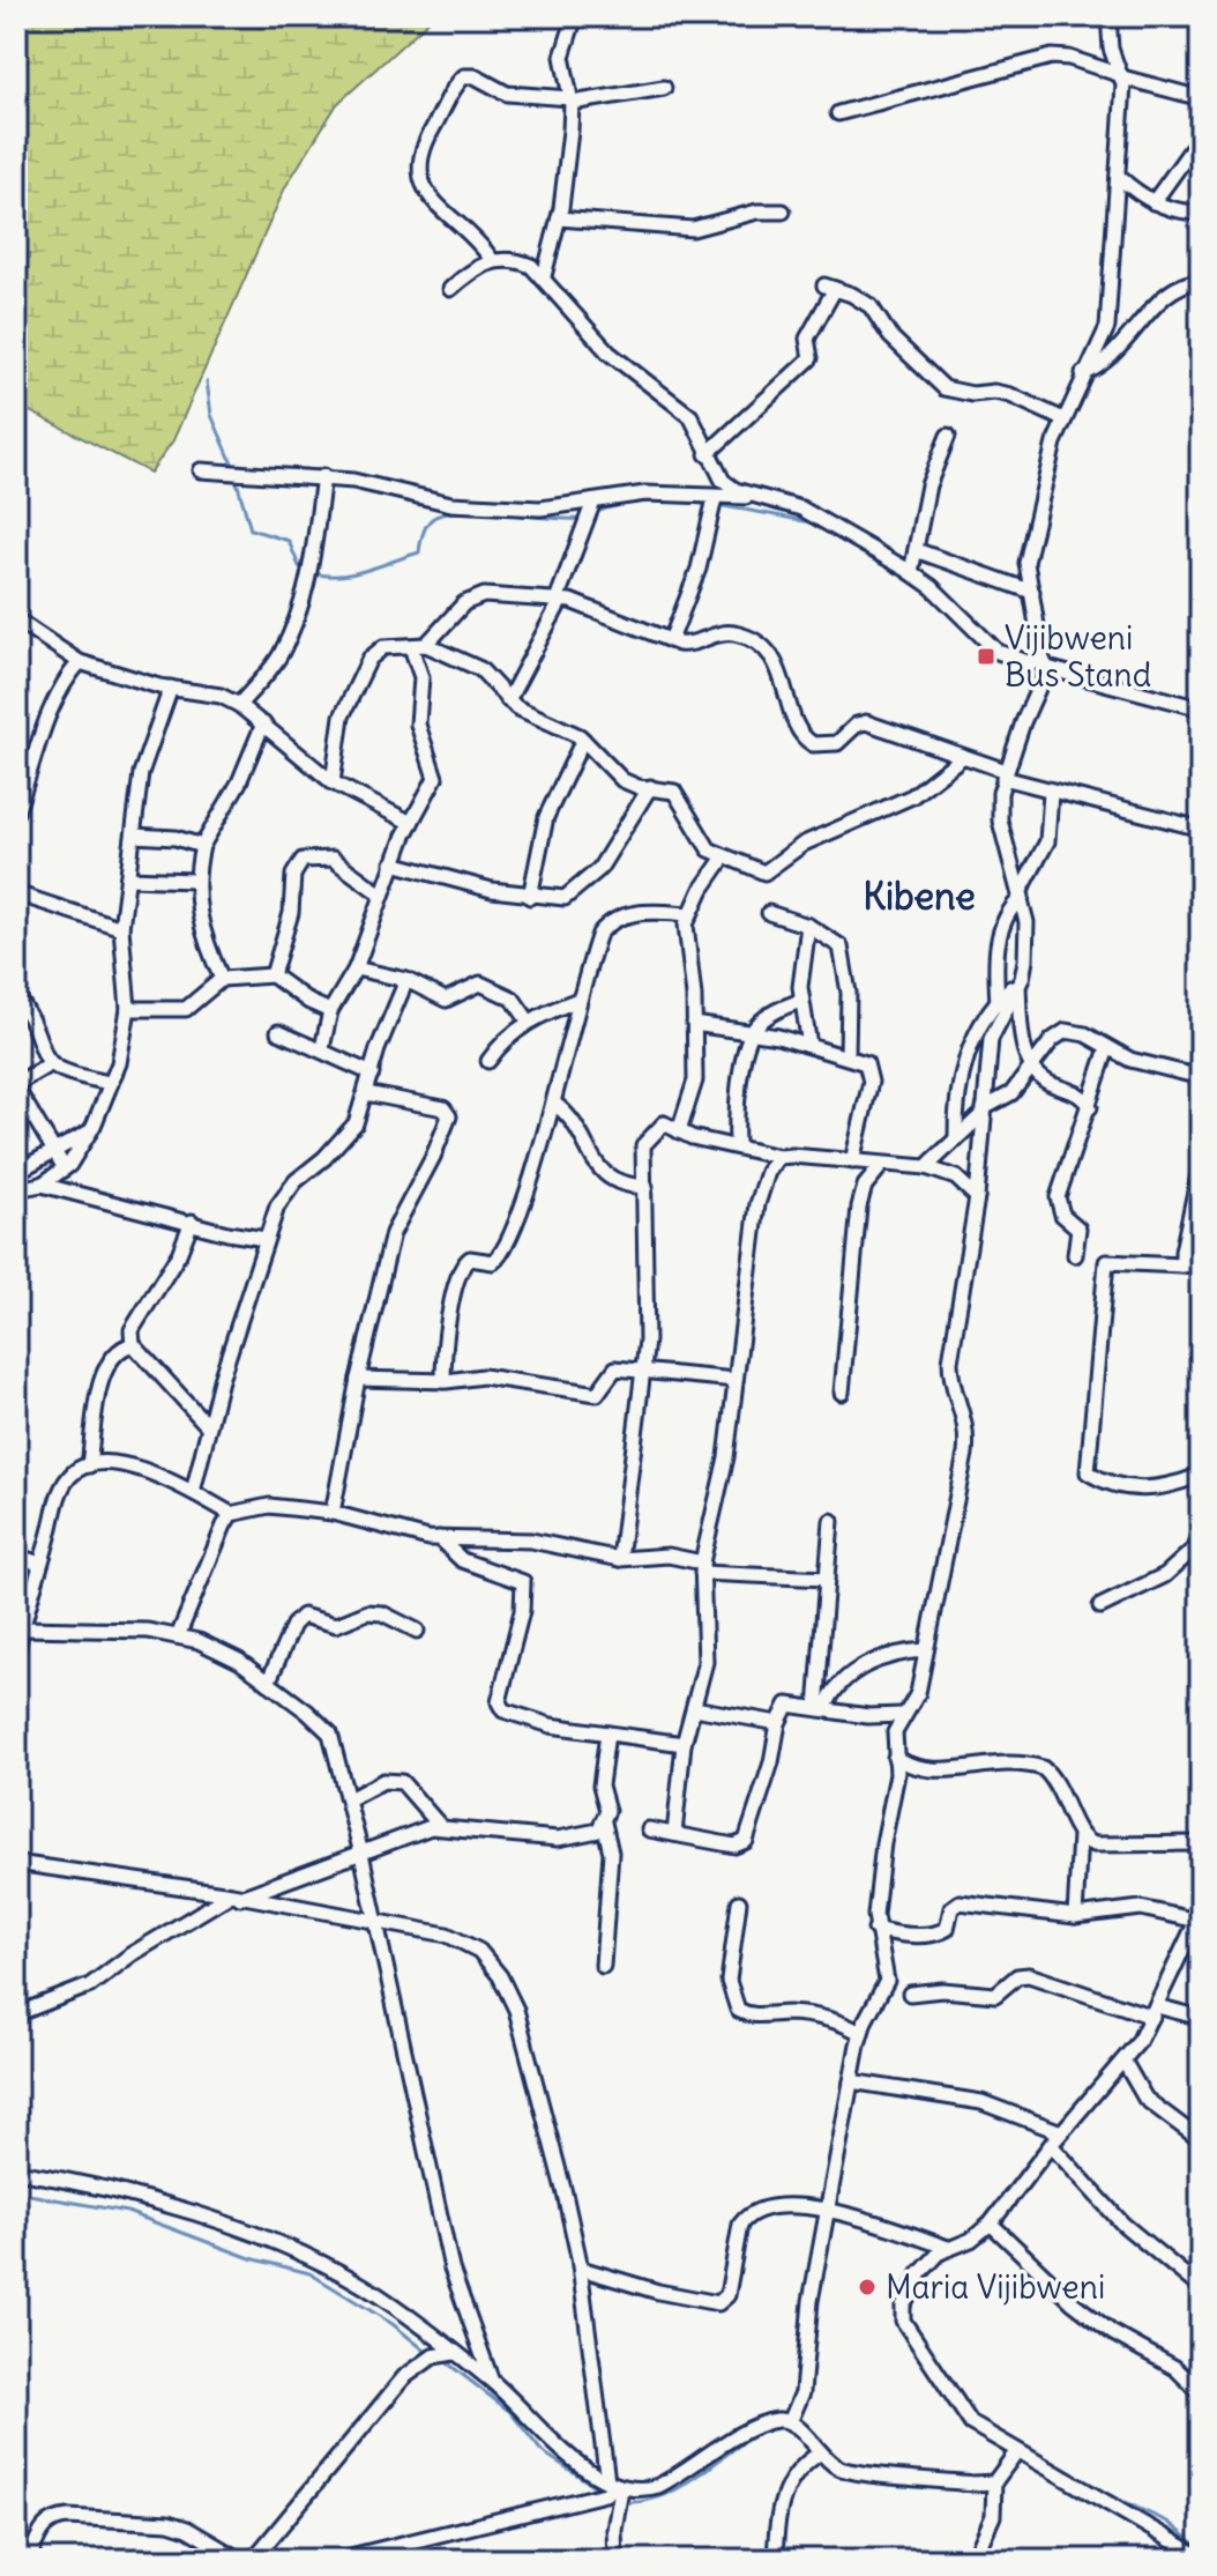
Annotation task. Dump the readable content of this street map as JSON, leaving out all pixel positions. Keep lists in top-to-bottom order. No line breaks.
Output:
{"districts":["Kibene"],"places":{"transit":["Vijibweni Bus Stand"],"other":["Maria Vijibweni"]}}
